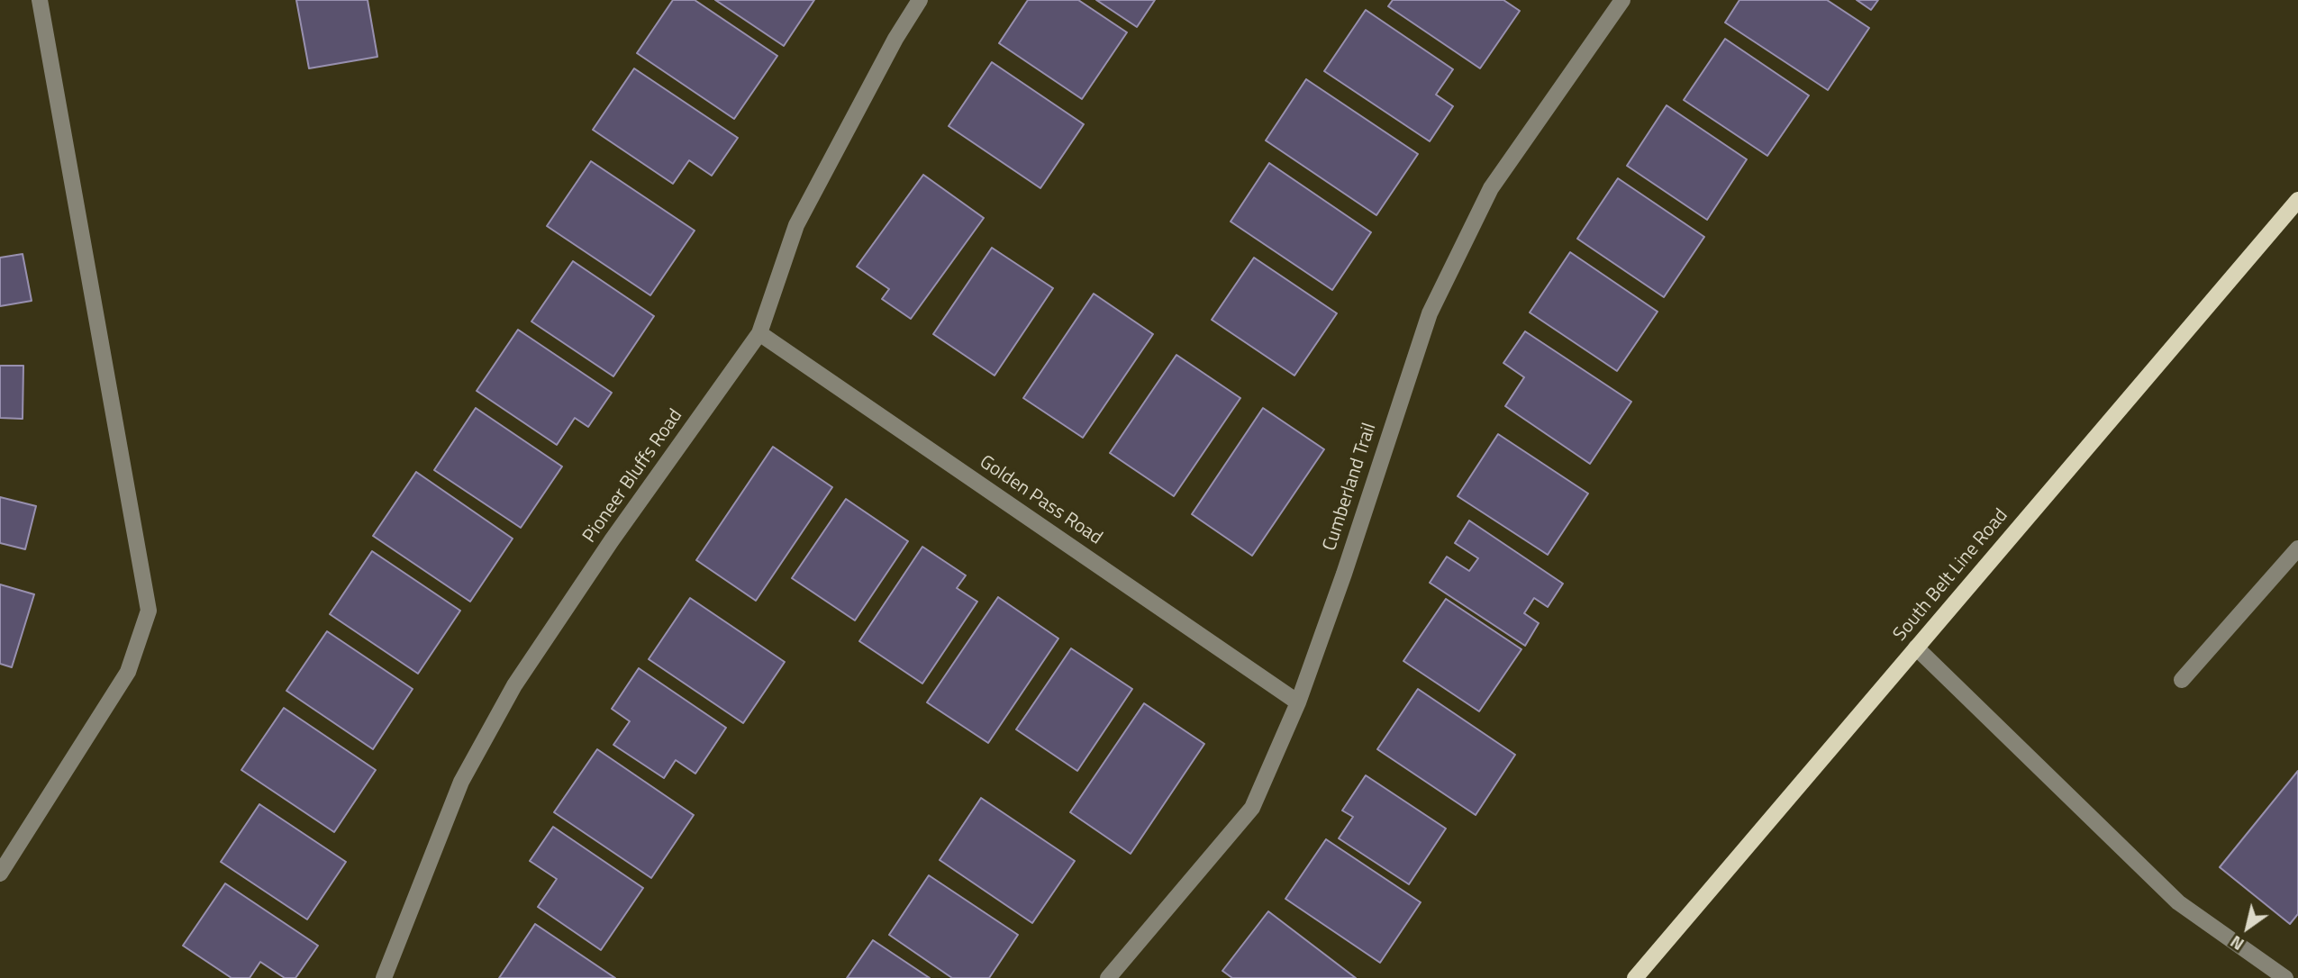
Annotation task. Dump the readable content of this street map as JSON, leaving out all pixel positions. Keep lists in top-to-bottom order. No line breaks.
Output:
{"streets":{"main road":["South Belt Line Road"],"street":["Pioneer Bluffs Road","Cumberland Trail","Golden Pass Road"]},"crossings":[["Pioneer Bluffs Road","Golden Pass Road"],["Cumberland Trail","Golden Pass Road"]],"north":"bottom left"}
